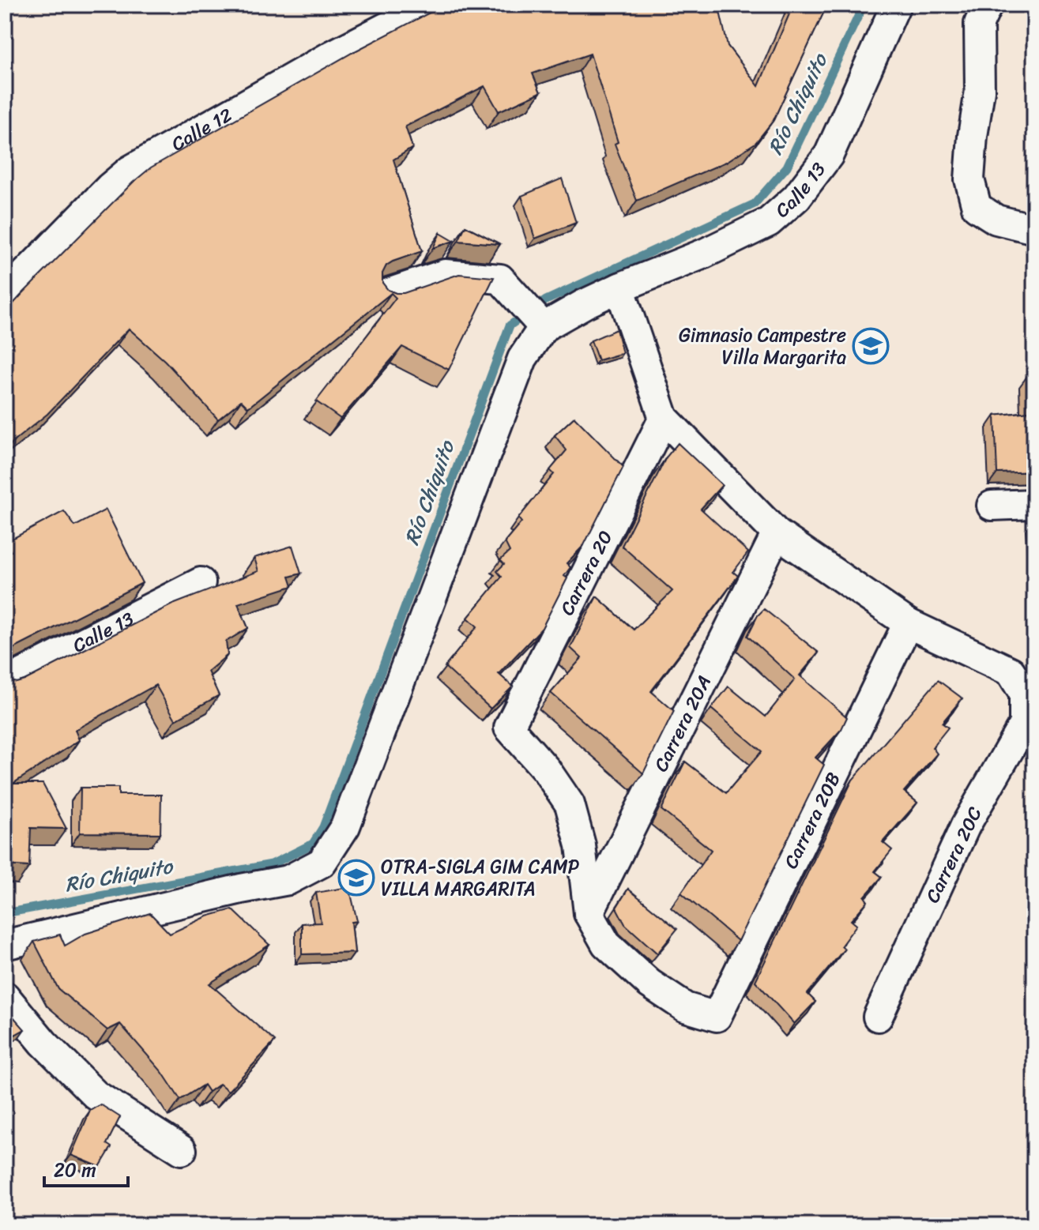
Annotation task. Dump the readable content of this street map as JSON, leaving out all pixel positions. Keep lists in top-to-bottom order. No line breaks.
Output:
{"streets":{"street":["Calle 12","Calle 13","Carrera 20","Carrera 20A","Carrera 20B","Carrera 20C"]},"crossings":[["Carrera 20","Carrera 20A"],["Carrera 20","Carrera 20B"],["Carrera 20A","Carrera 20B"]],"water":["Río Chiquito"],"places":{"school or university":["Gimnasio Campestre Villa Margarita","OTRA-SIGLA GIM CAMP VILLA MARGARITA"]},"scale_bar":"20 m"}
